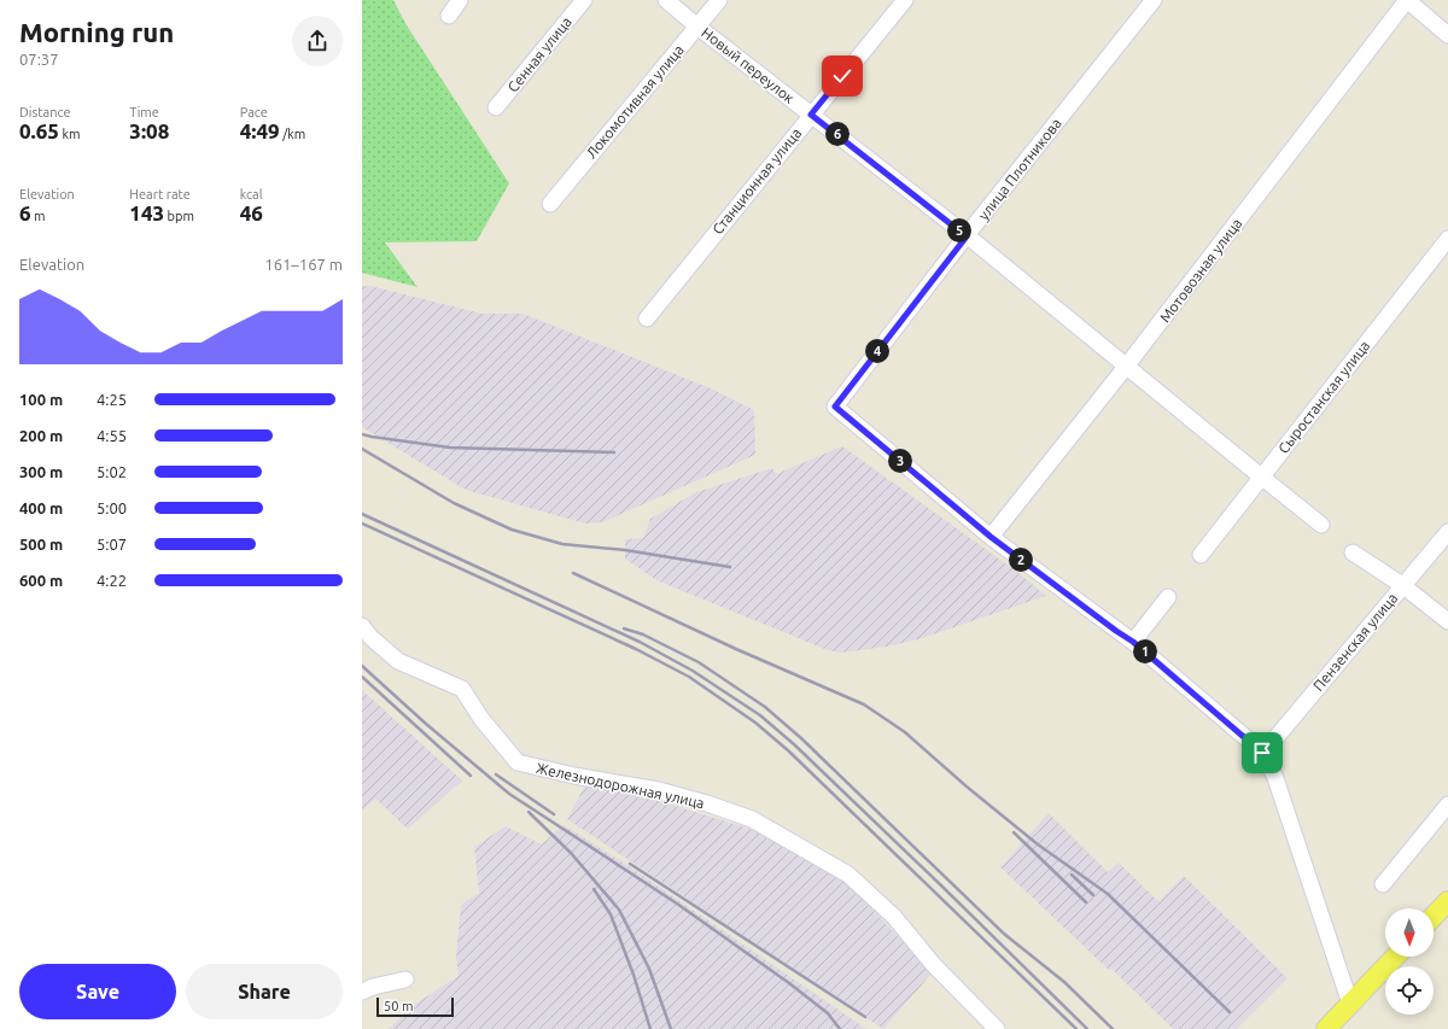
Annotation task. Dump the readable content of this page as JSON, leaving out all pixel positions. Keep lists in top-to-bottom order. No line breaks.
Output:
{"streets":{"street":["Сенная улица","Новый переулок","Локомотивная улица","улица Плотникова","Станционная улица","Мотовозная улица","Сыростанская улица","Пензенская улица","Железнодорожная улица"]},"crossings":[["Новый переулок","Локомотивная улица"],["Новый переулок","улица Плотникова"],["Новый переулок","Станционная улица"],["Новый переулок","Мотовозная улица"],["Новый переулок","Сыростанская улица"],["улица Плотникова","Мотовозная улица"]],"scale_bar":"50 m","north":"bottom","page":{"heading":["Morning run","07:37"],"stats":[["Distance","0.65 km"],["Time","3:08"],["Pace","4:49 /km"],["Elevation","6 m"],["Heart rate","143 bpm"],["kcal","46"]],"pins":["6","5","4","3","2","1"],"chart":["Elevation","161–167 m"],"list":[{"name":"100 m","note":"4:25"},{"name":"200 m","note":"4:55"},{"name":"300 m","note":"5:02"},{"name":"400 m","note":"5:00"},{"name":"500 m","note":"5:07"},{"name":"600 m","note":"4:22"}],"buttons":["Save","Share"],"scale":"50 m"}}
